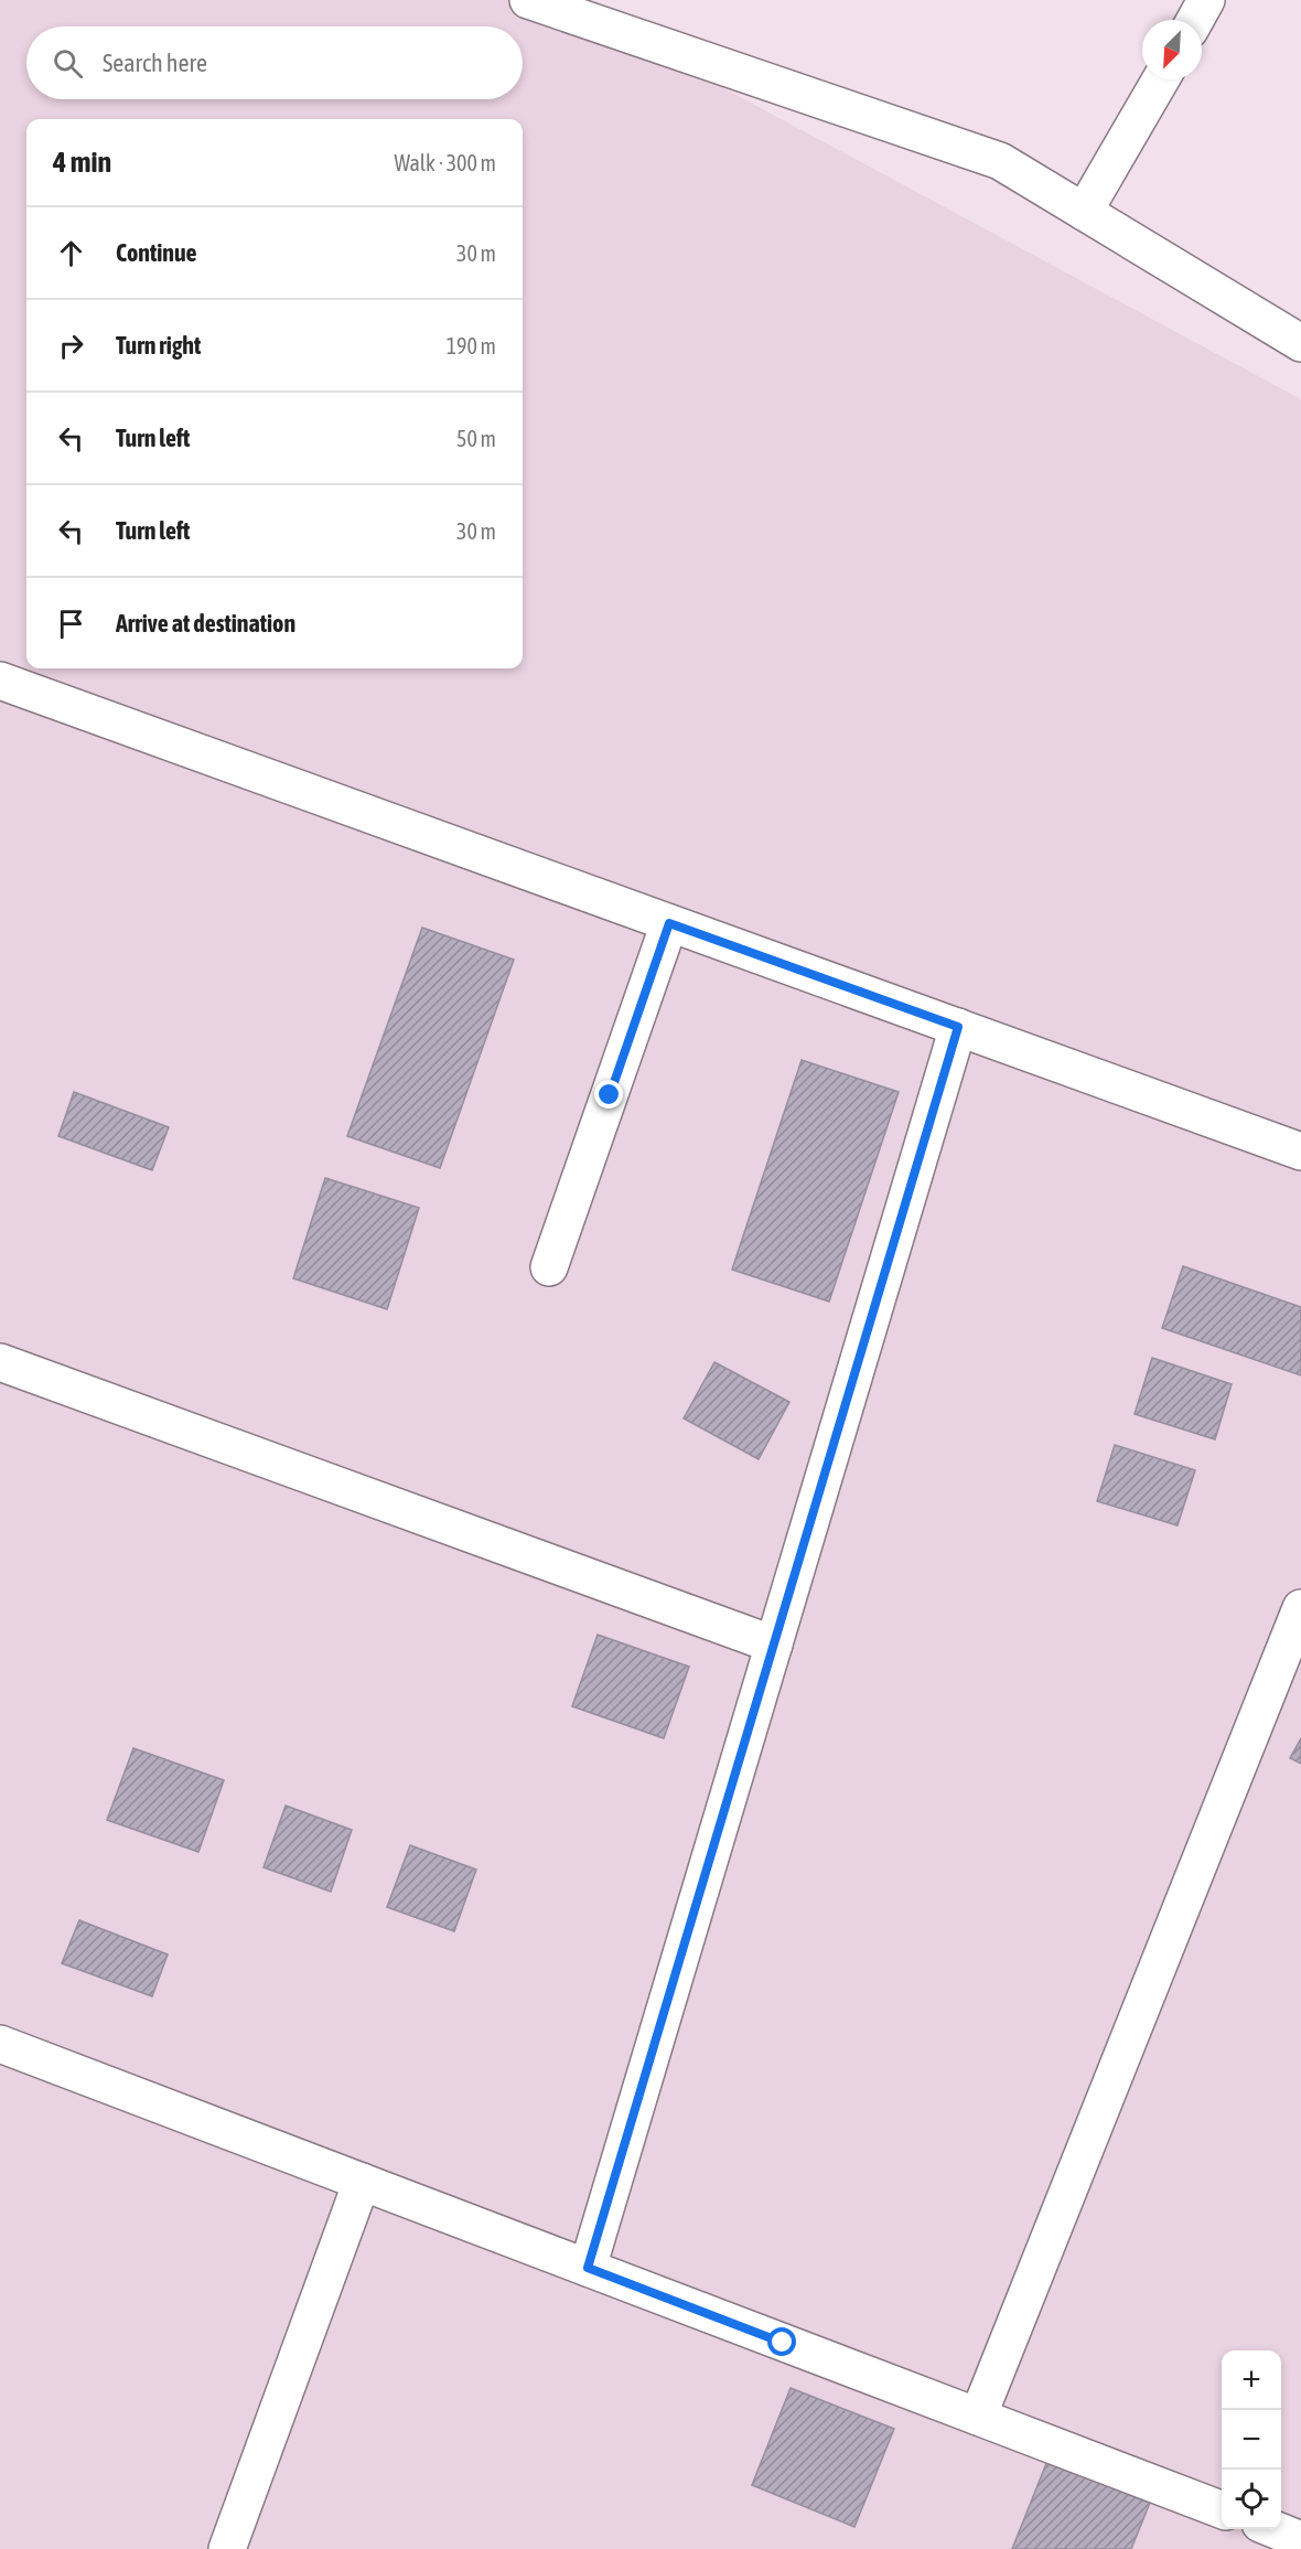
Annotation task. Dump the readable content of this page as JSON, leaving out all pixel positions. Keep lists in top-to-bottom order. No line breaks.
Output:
{"north":"bottom left","page":{"search":"Search here","heading":["4 min","Walk · 300 m"],"list":[["Continue","30 m"],["Turn right","190 m"],["Turn left","50 m"],["Turn left","30 m"],"Arrive at destination"],"map_buttons":["+","−"]}}
